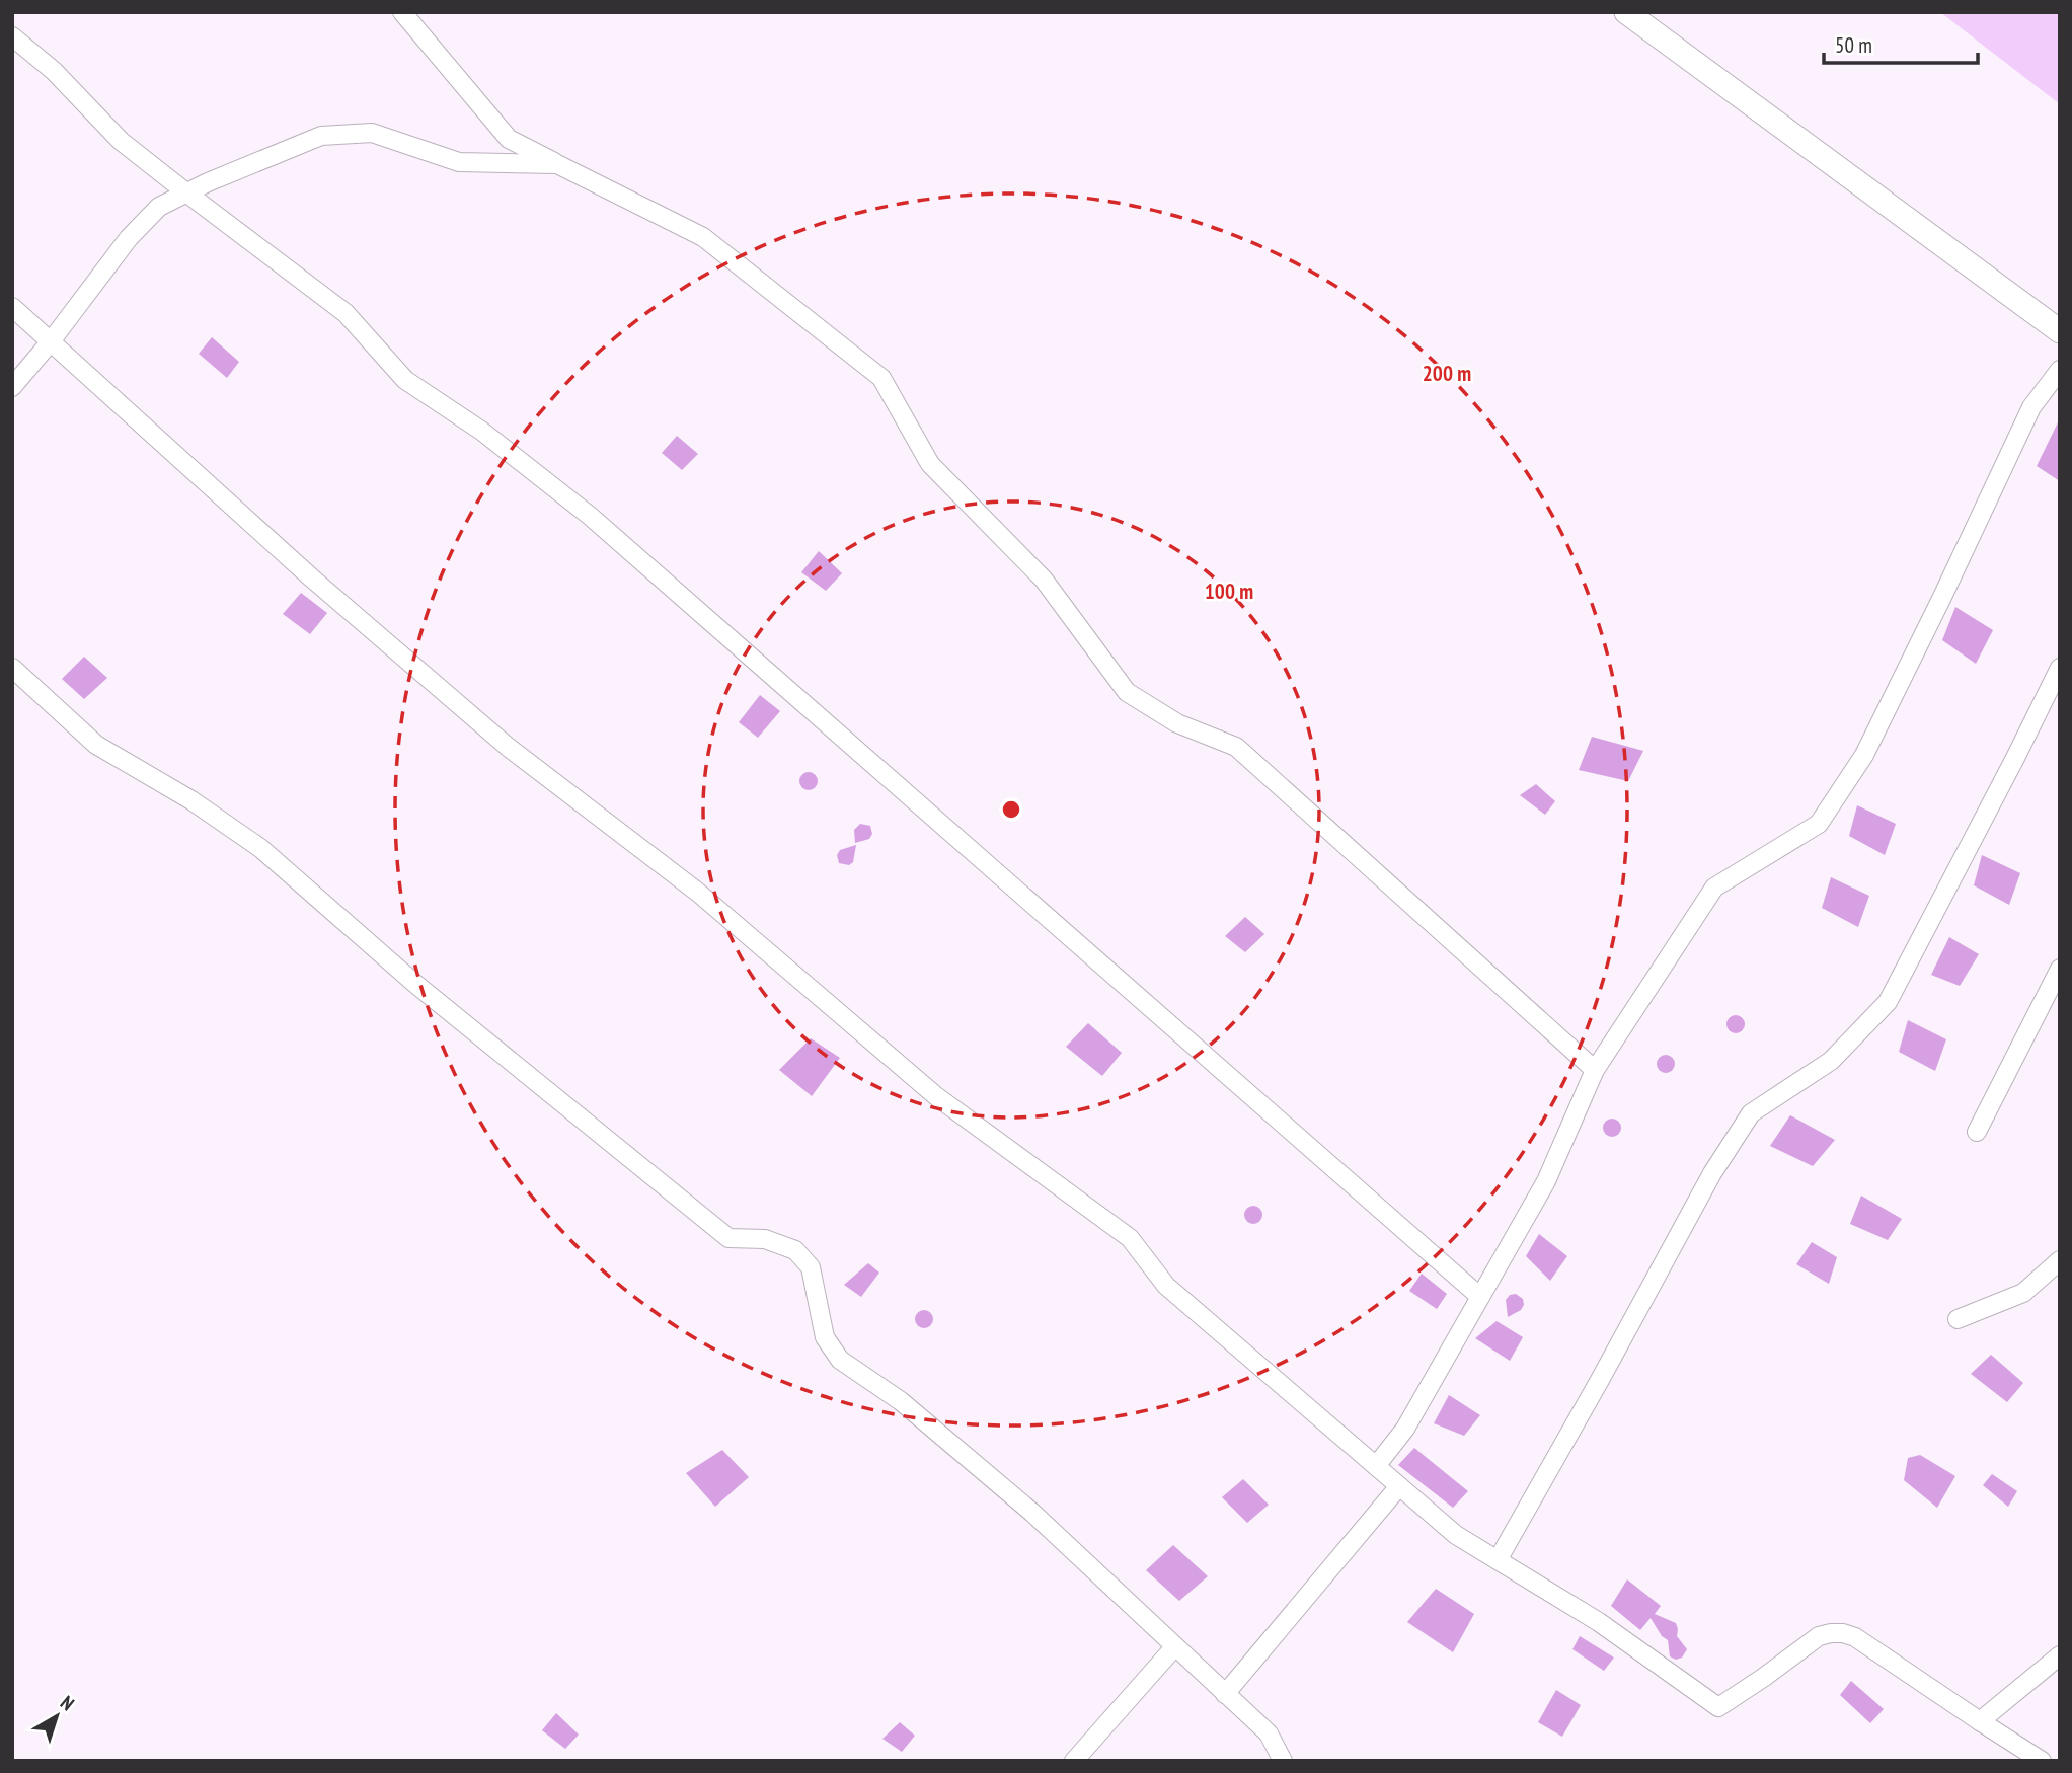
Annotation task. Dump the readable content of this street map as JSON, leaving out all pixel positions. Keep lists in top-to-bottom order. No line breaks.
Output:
{"scale_bar":"50 m","north":"top right","rings":["200 m","100 m"]}
